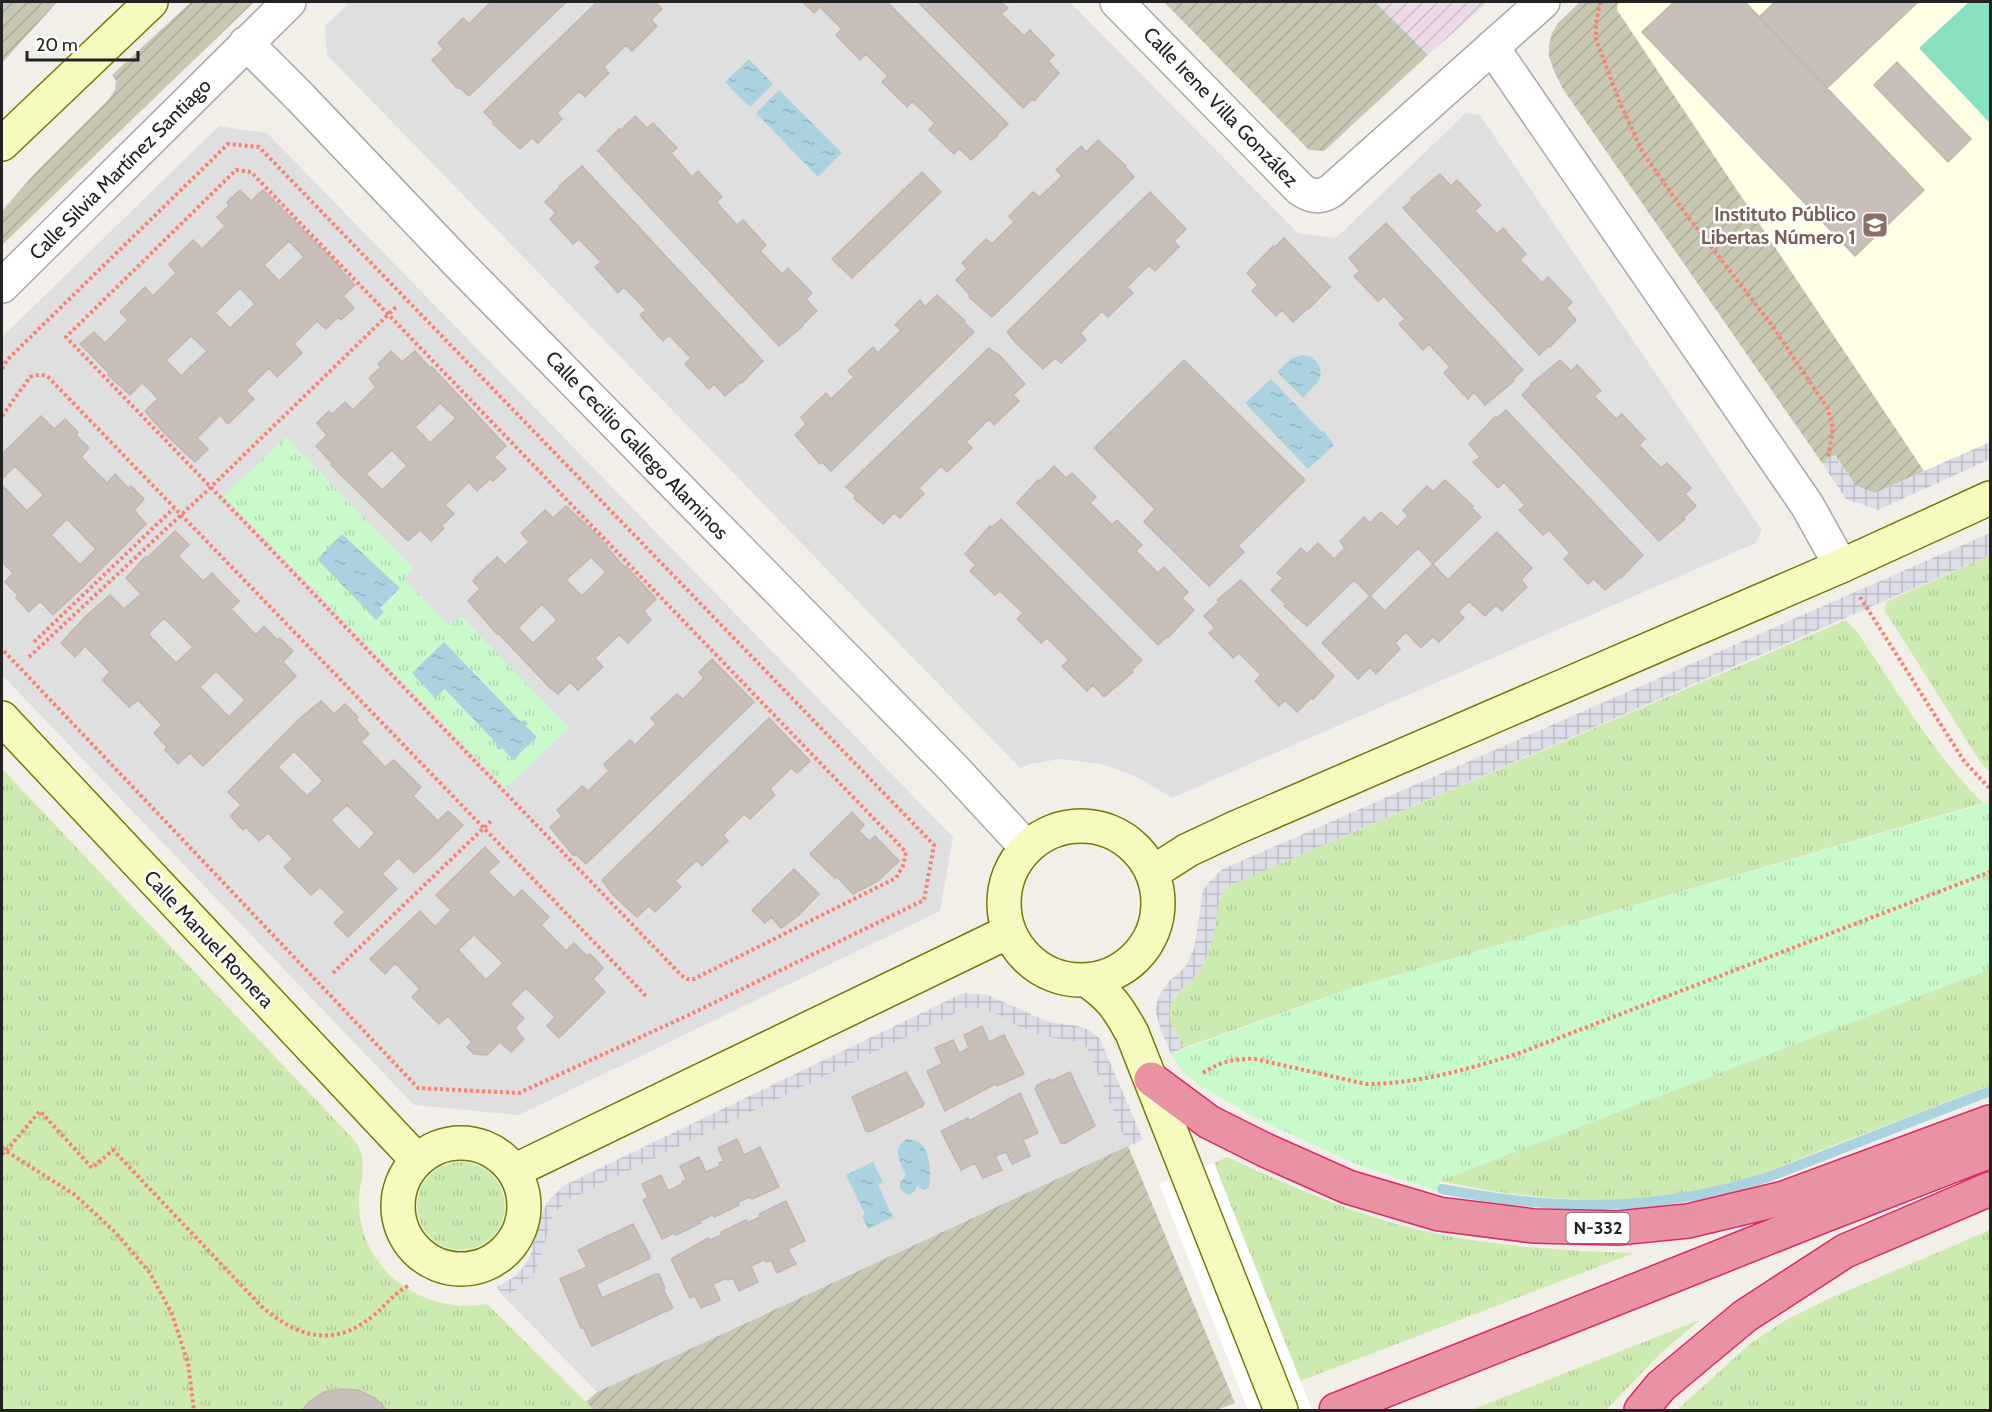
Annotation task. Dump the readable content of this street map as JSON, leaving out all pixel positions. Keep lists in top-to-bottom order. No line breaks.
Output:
{"streets":{"highway":["N-332"],"street":["Calle Irene Villa González","Calle Silvia Martínez Santiago","Calle Cecilio Gallego Alaminos","Calle Manuel Romera"]},"crossings":[["Calle Silvia Martínez Santiago","Calle Cecilio Gallego Alaminos"]],"places":{"school or university":["Instituto Público Libertas Número 1"]},"scale_bar":"20 m"}
